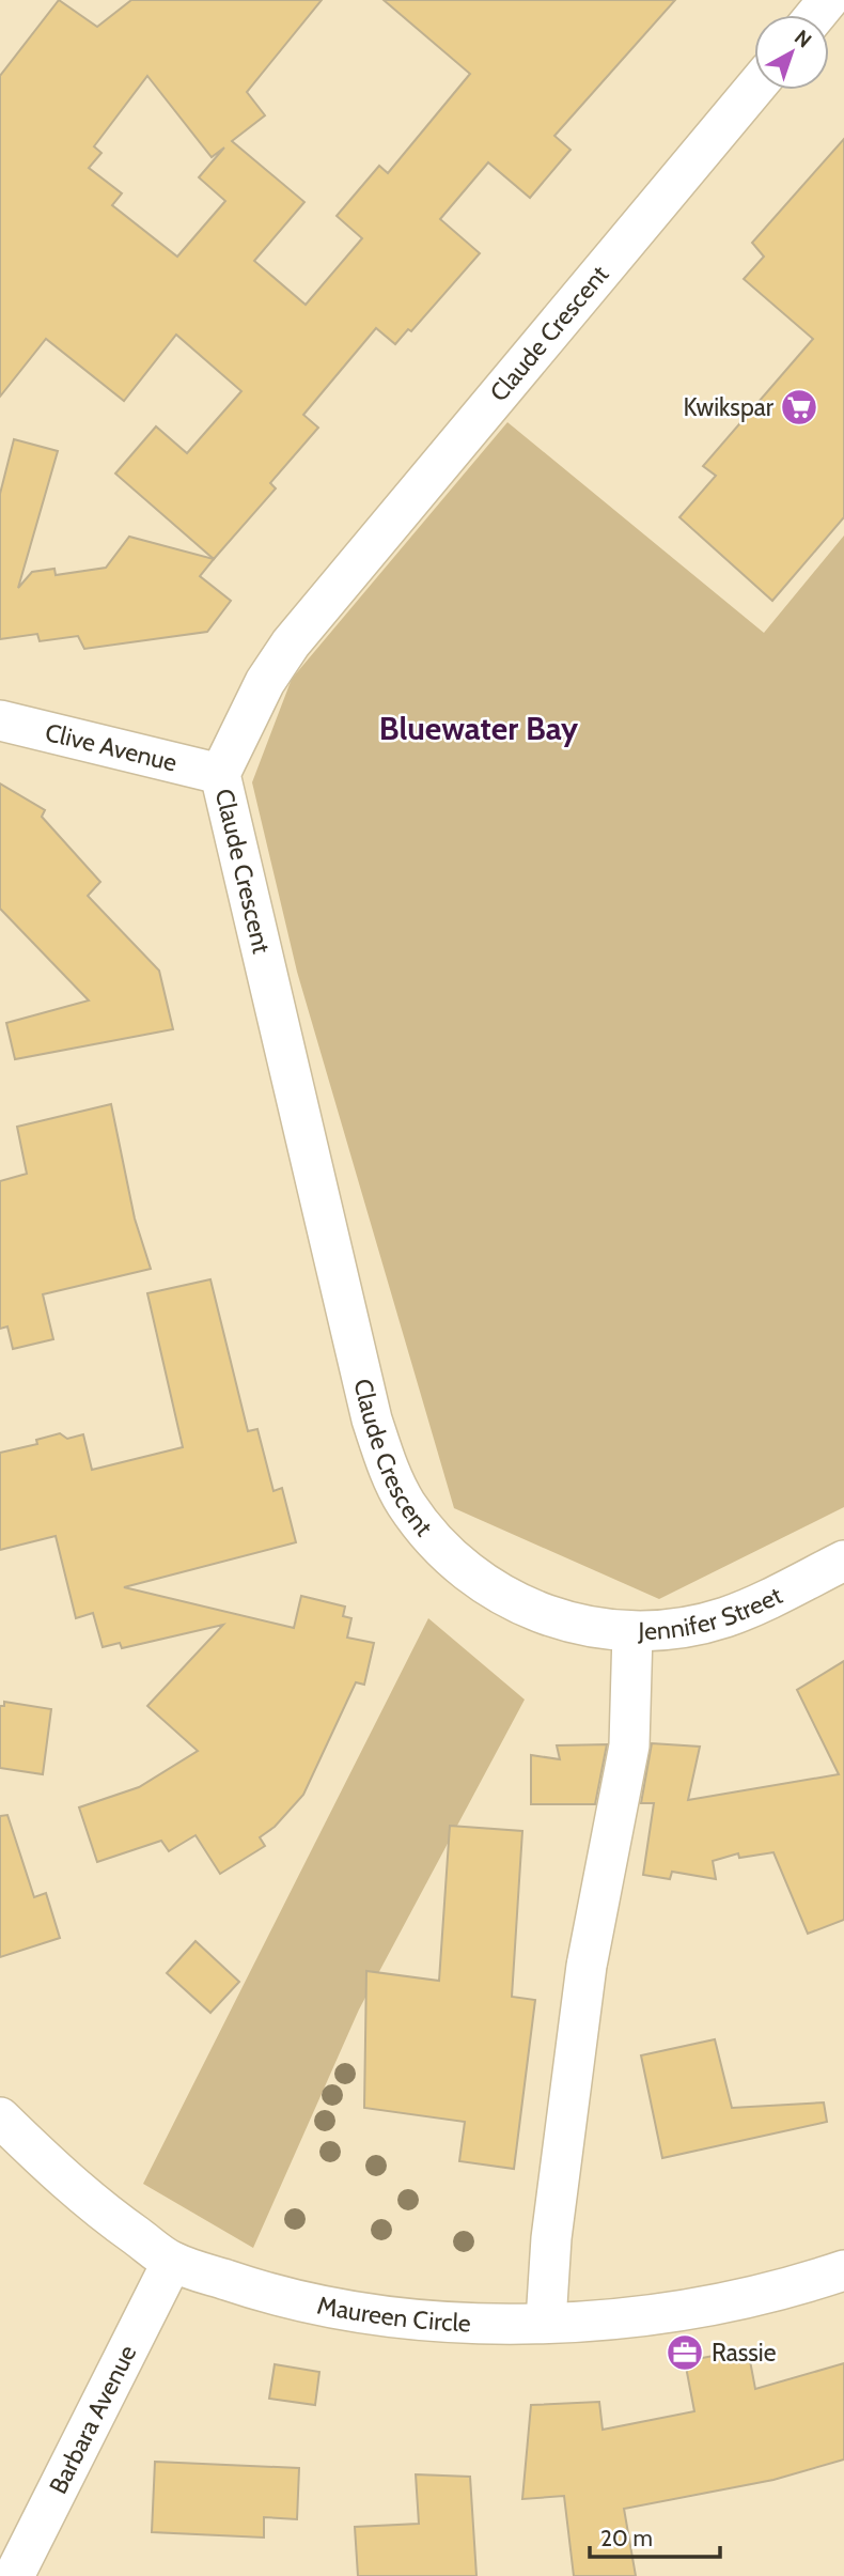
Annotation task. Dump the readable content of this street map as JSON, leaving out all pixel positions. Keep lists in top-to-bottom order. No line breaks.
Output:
{"streets":{"street":["Claude Crescent","Clive Avenue","Jennifer Street","Maureen Circle","Barbara Avenue"]},"crossings":[["Claude Crescent","Clive Avenue"],["Claude Crescent","Jennifer Street"],["Maureen Circle","Barbara Avenue"]],"districts":["Bluewater Bay"],"places":{"supermarket":["Kwikspar"],"office":["Rassie"]},"scale_bar":"20 m","north":"top right"}
